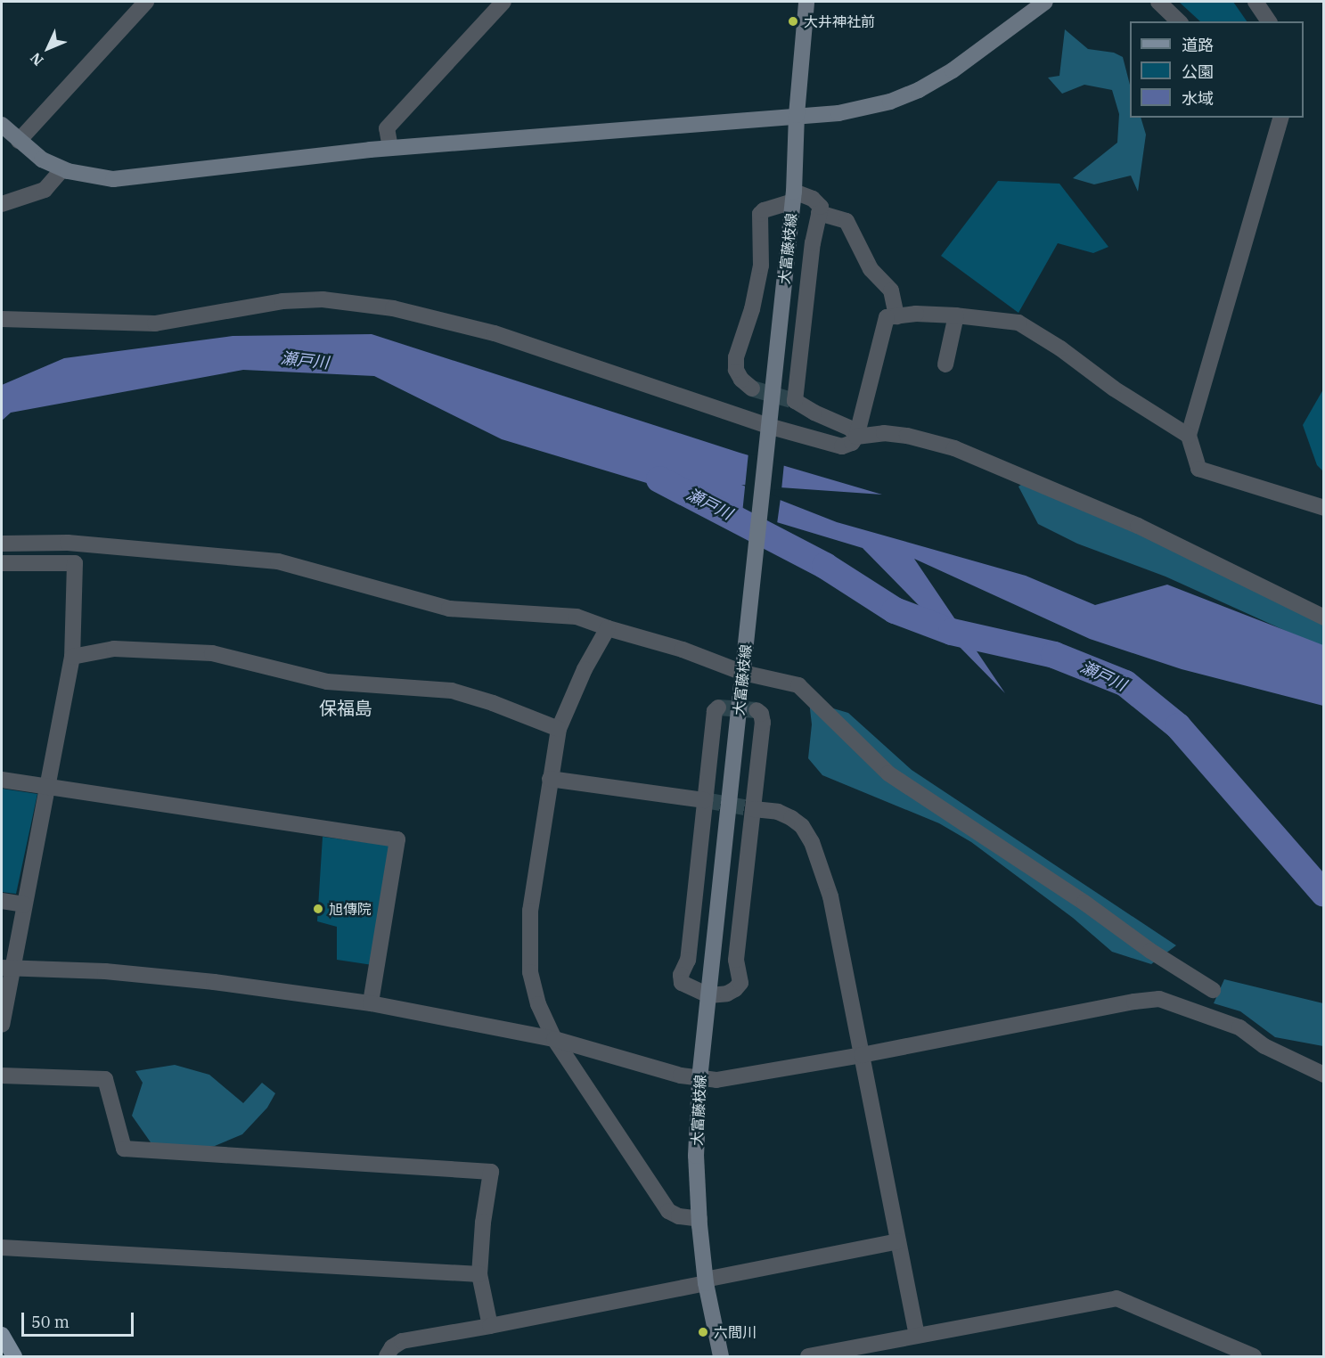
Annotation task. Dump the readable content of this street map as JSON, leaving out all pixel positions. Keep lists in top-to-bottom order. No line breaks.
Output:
{"streets":{"main road":["大富藤枝線"]},"districts":["保福島"],"water":["瀬戸川"],"places":["大井神社前","旭傳院","六間川"],"legend":["道路","公園","水域"],"scale_bar":"50 m","north":"bottom left"}
